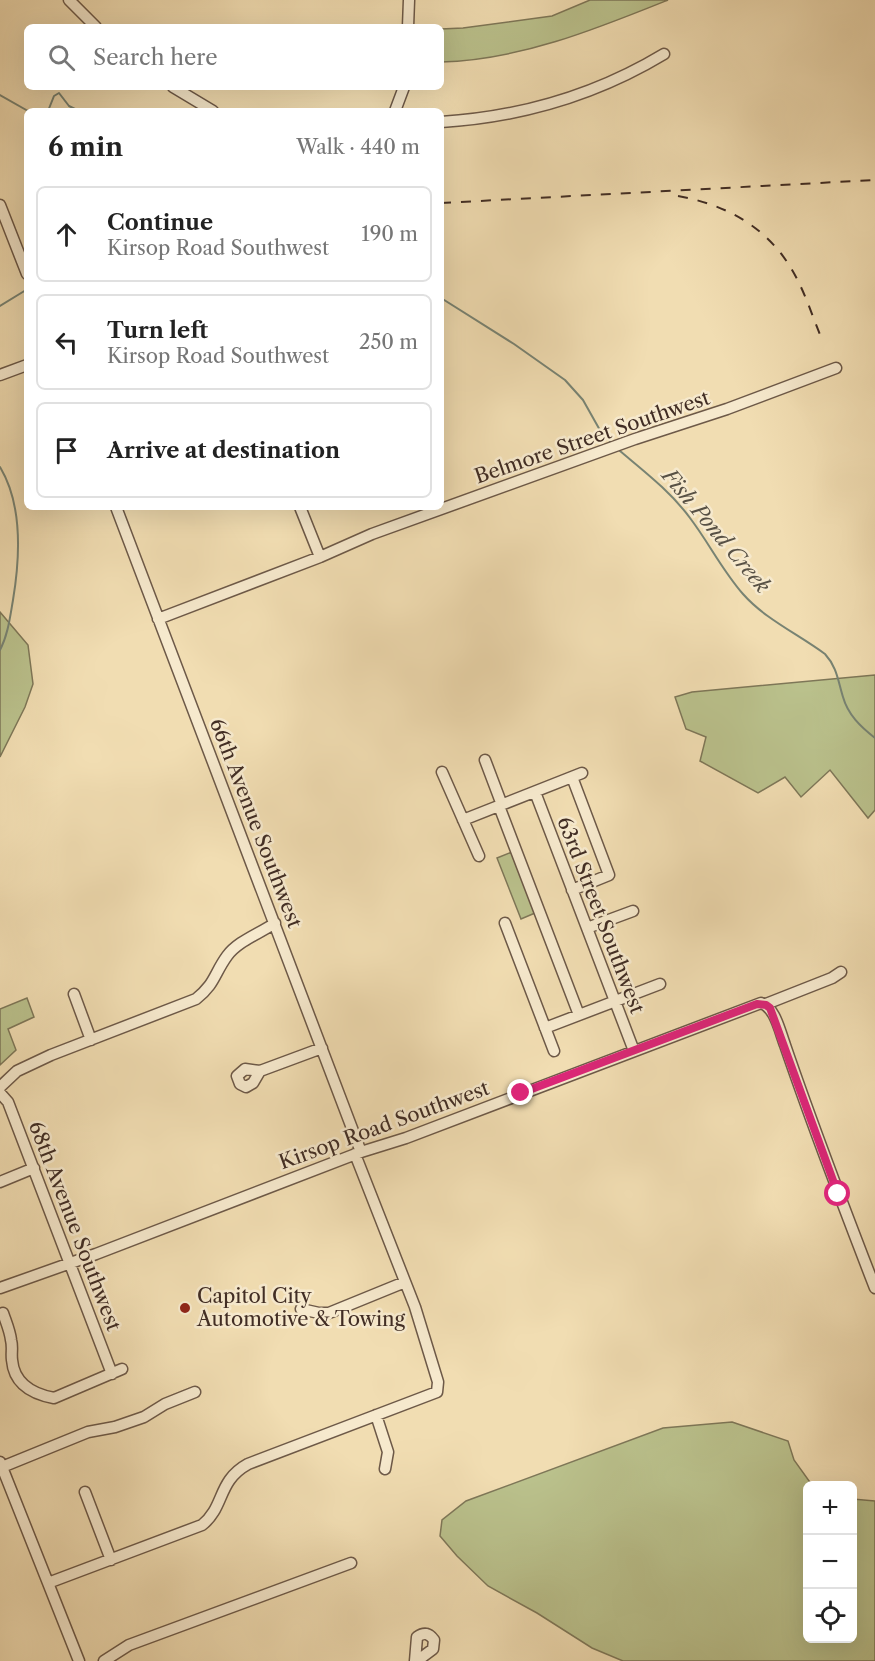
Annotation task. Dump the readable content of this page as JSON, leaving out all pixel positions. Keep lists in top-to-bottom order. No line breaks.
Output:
{"streets":{"street":["Belmore Street Southwest","66th Avenue Southwest","63rd Street Southwest","Kirsop Road Southwest","68th Avenue Southwest"]},"crossings":[["Belmore Street Southwest","66th Avenue Southwest"],["66th Avenue Southwest","Kirsop Road Southwest"],["63rd Street Southwest","Kirsop Road Southwest"],["Kirsop Road Southwest","68th Avenue Southwest"]],"water":["Fish Pond Creek"],"places":["Capitol City Automotive & Towing"],"page":{"search":"Search here","heading":["6 min","Walk · 440 m"],"list":[["Continue","Kirsop Road Southwest","190 m"],["Turn left","Kirsop Road Southwest","250 m"],"Arrive at destination"],"map_buttons":["+","−"]}}
